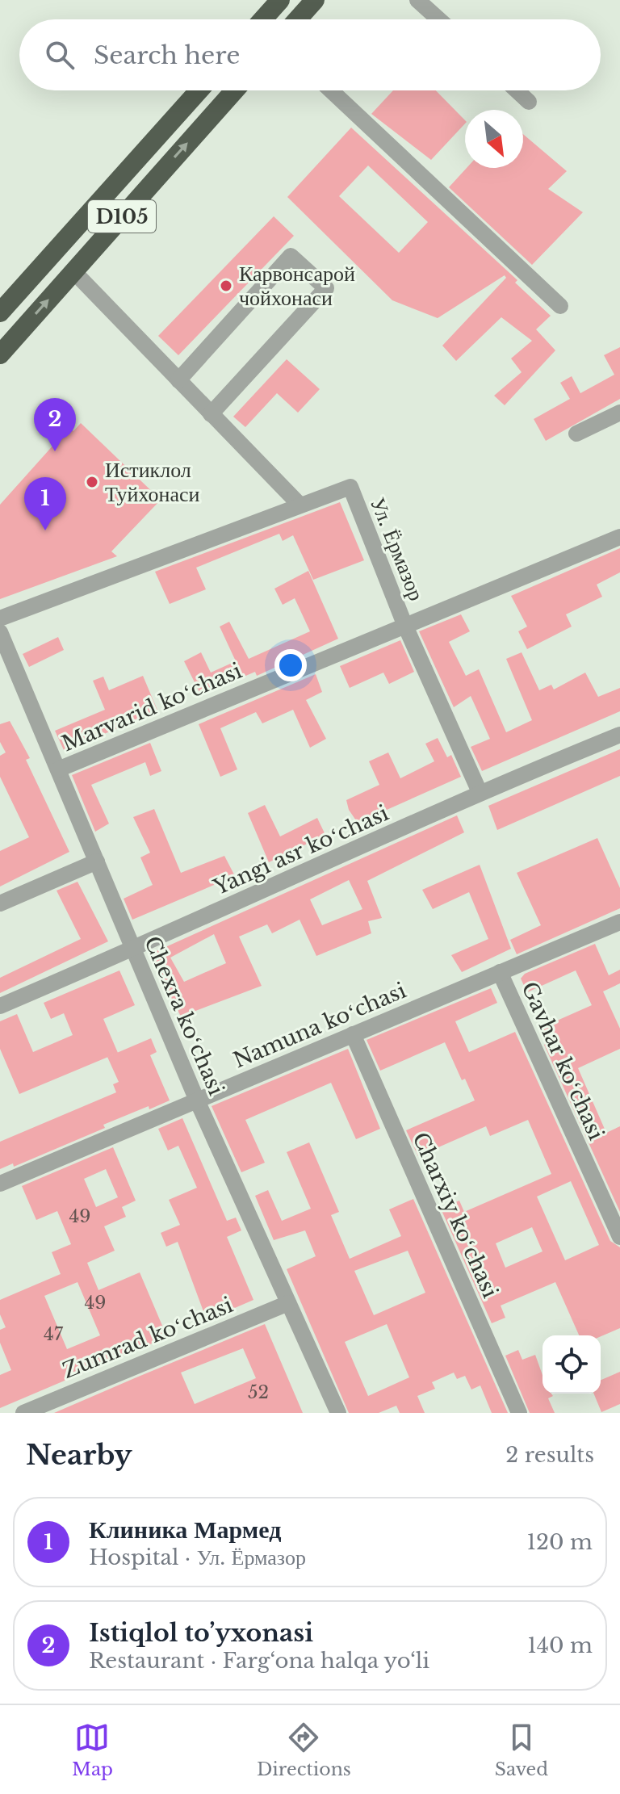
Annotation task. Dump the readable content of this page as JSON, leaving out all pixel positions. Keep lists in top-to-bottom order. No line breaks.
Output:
{"streets":{"highway":["D105"],"street":["Ул. Ёрмазор","Marvarid koʻchasi","Yangi asr koʻchasi","Chexra koʻchasi","Namuna koʻchasi","Gavhar koʻchasi","Charxiy koʻchasi","Zumrad koʻchasi"]},"crossings":[["Ул. Ёрмазор","Marvarid koʻchasi"],["Ул. Ёрмазор","Yangi asr koʻchasi"],["Marvarid koʻchasi","Chexra koʻchasi"],["Yangi asr koʻchasi","Chexra koʻchasi"],["Chexra koʻchasi","Namuna koʻchasi"],["Chexra koʻchasi","Zumrad koʻchasi"],["Namuna koʻchasi","Gavhar koʻchasi"],["Namuna koʻchasi","Charxiy koʻchasi"]],"places":["Карвонсарой чойхонаси","Истиклол Туйхонаси"],"house_numbers":["49","49","47","52"],"north":"bottom right","page":{"search":"Search here","pins":["2","1"],"heading":["Nearby","2 results"],"list":[{"mark":"1","name":"Клиника Мармед","note":"Hospital · Ул. Ёрмазор","value":"120 m"},{"mark":"2","name":"Istiqlol to’yxonasi","note":"Restaurant · Farg‘ona halqa yo‘li","value":"140 m"}],"nav":["Map","Directions","Saved"]}}
